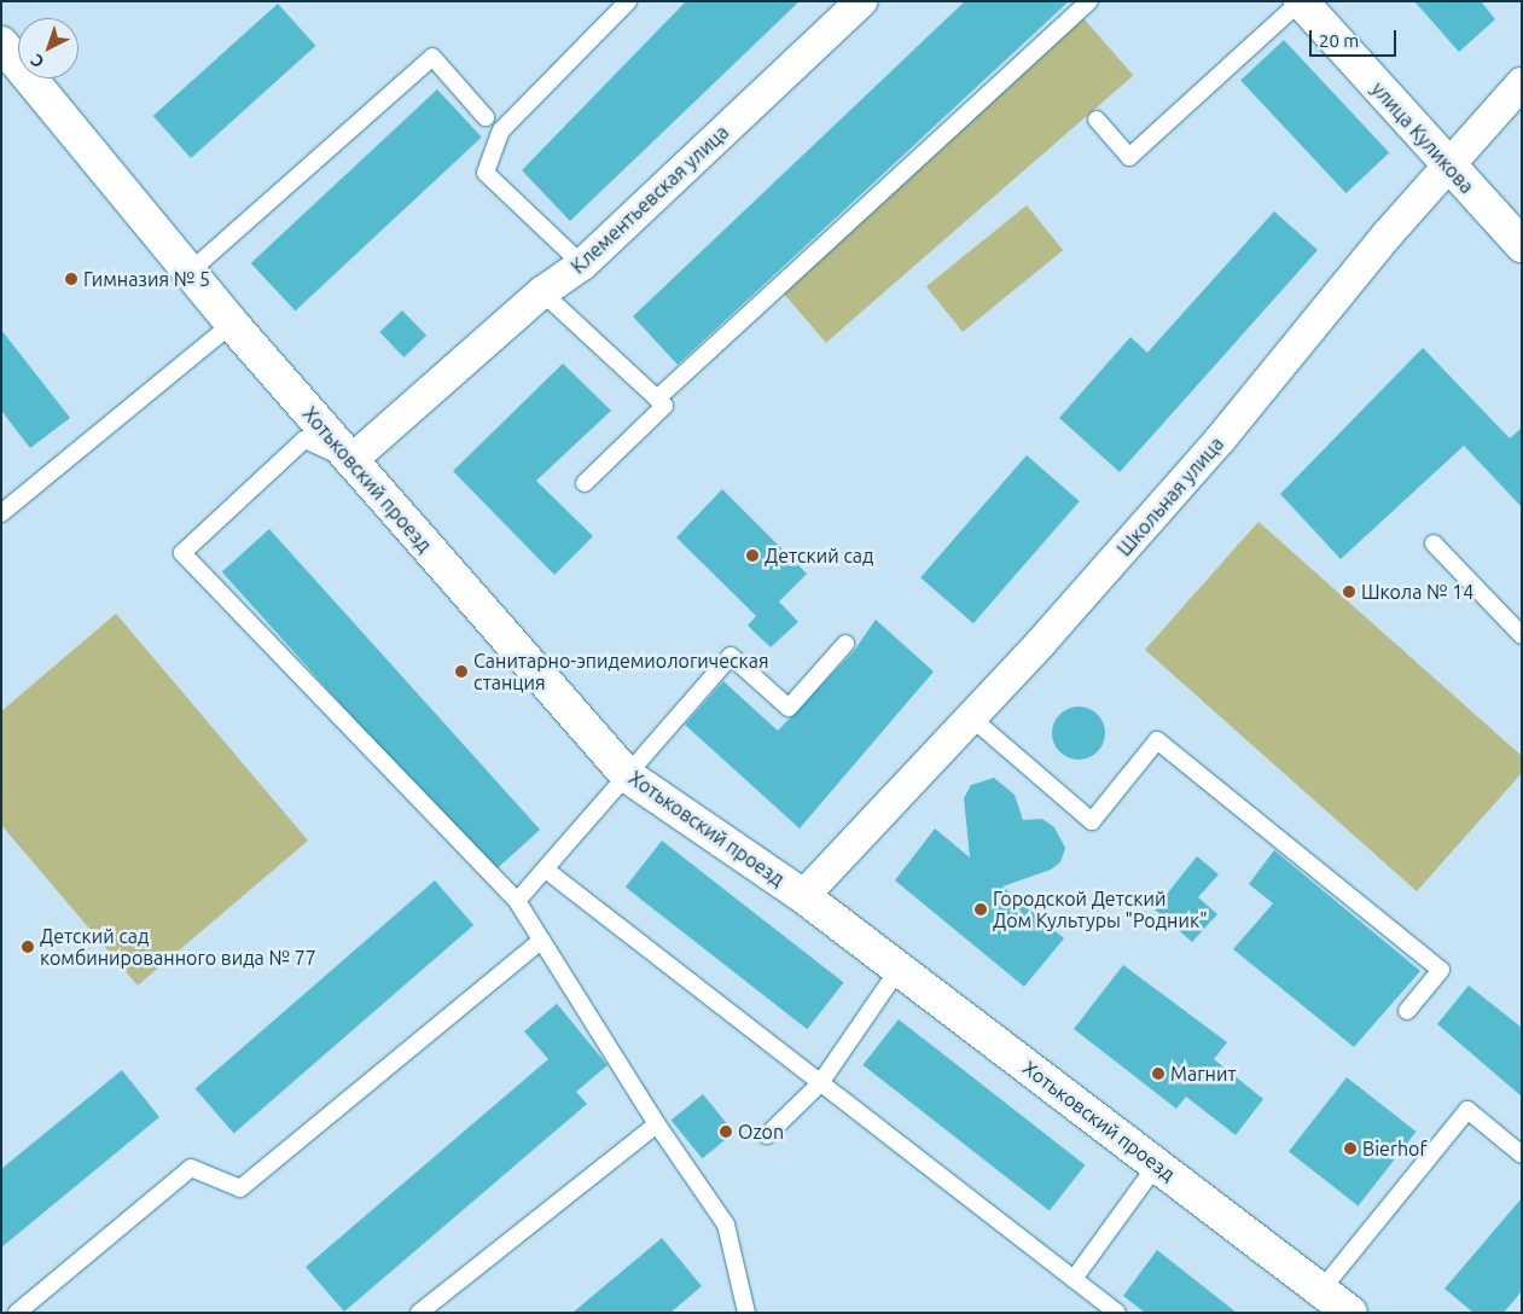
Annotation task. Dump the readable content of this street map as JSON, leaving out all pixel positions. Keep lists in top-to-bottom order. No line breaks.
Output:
{"streets":{"main road":["улица Куликова","Хотьковский проезд"],"street":["Клементьевская улица","Школьная улица"]},"crossings":[["улица Куликова","Школьная улица"],["Клементьевская улица","Хотьковский проезд"],["Хотьковский проезд","Школьная улица"]],"places":["Гимназия № 5","Детский сад","Школа № 14","Санитарно-эпидемиологическая станция","Городской Детский Дом Культуры \"Родник\"","Детский сад комбинированного вида № 77","Магнит","Ozon","Bierhof"],"scale_bar":"20 m","north":"bottom left"}
